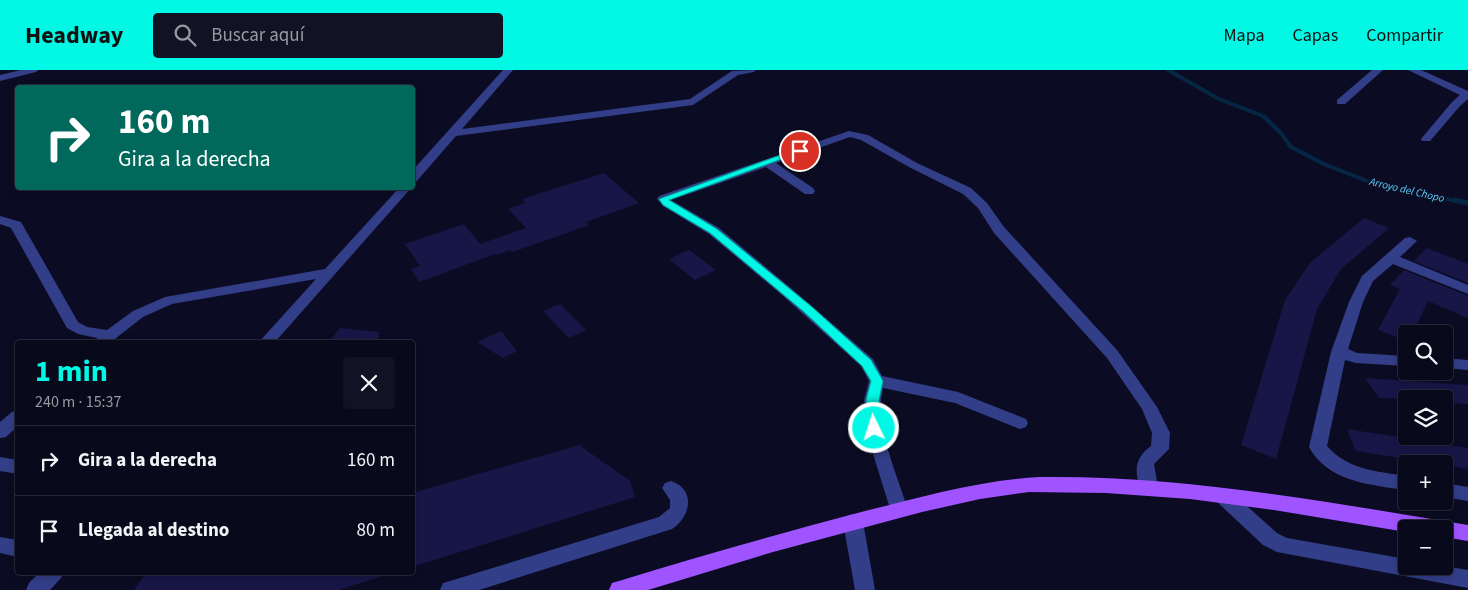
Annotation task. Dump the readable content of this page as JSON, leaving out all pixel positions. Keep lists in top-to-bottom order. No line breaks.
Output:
{"water":["Arroyo del Chopo"],"page":{"header":"Headway","search":"Buscar aquí","nav":["Mapa","Capas","Compartir"],"turn":["160 m","Gira a la derecha"],"map_buttons":["+","−"],"heading":["1 min","240 m · 15:37"],"list":[{"name":"Gira a la derecha","value":"160 m"},{"name":"Llegada al destino","value":"80 m"}]}}
